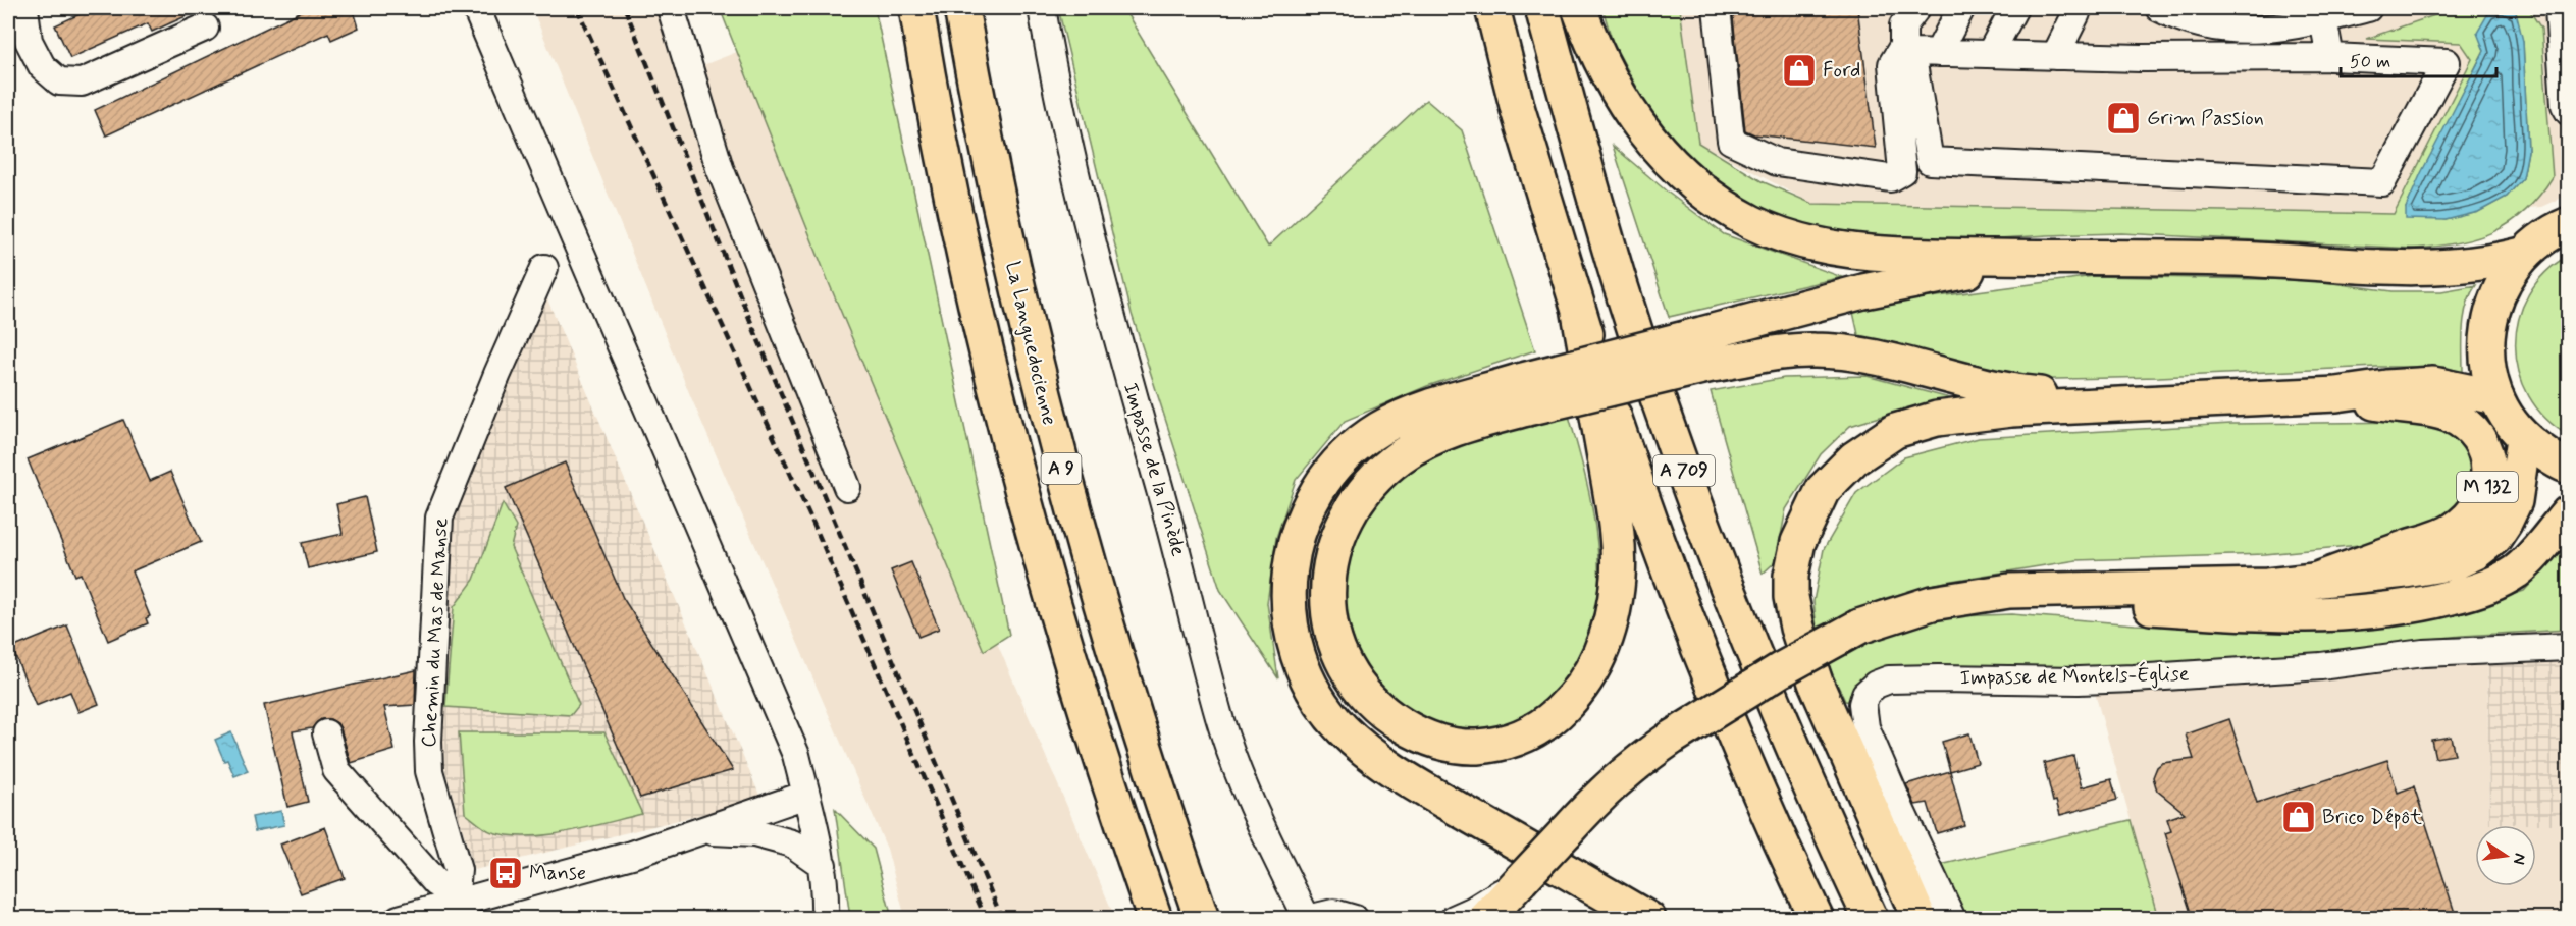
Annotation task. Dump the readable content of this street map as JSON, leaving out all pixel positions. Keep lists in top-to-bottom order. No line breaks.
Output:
{"streets":{"main road":["La Languedocienne","A 9","A 709","M 132"],"street":["Impasse de la Pinède","Chemin du Mas de Manse","Impasse de Montels-Église"]},"places":{"shop":["Ford","Grim Passion","Brico Dépôt"],"bus stop":["Manse"]},"scale_bar":"50 m","north":"right"}
